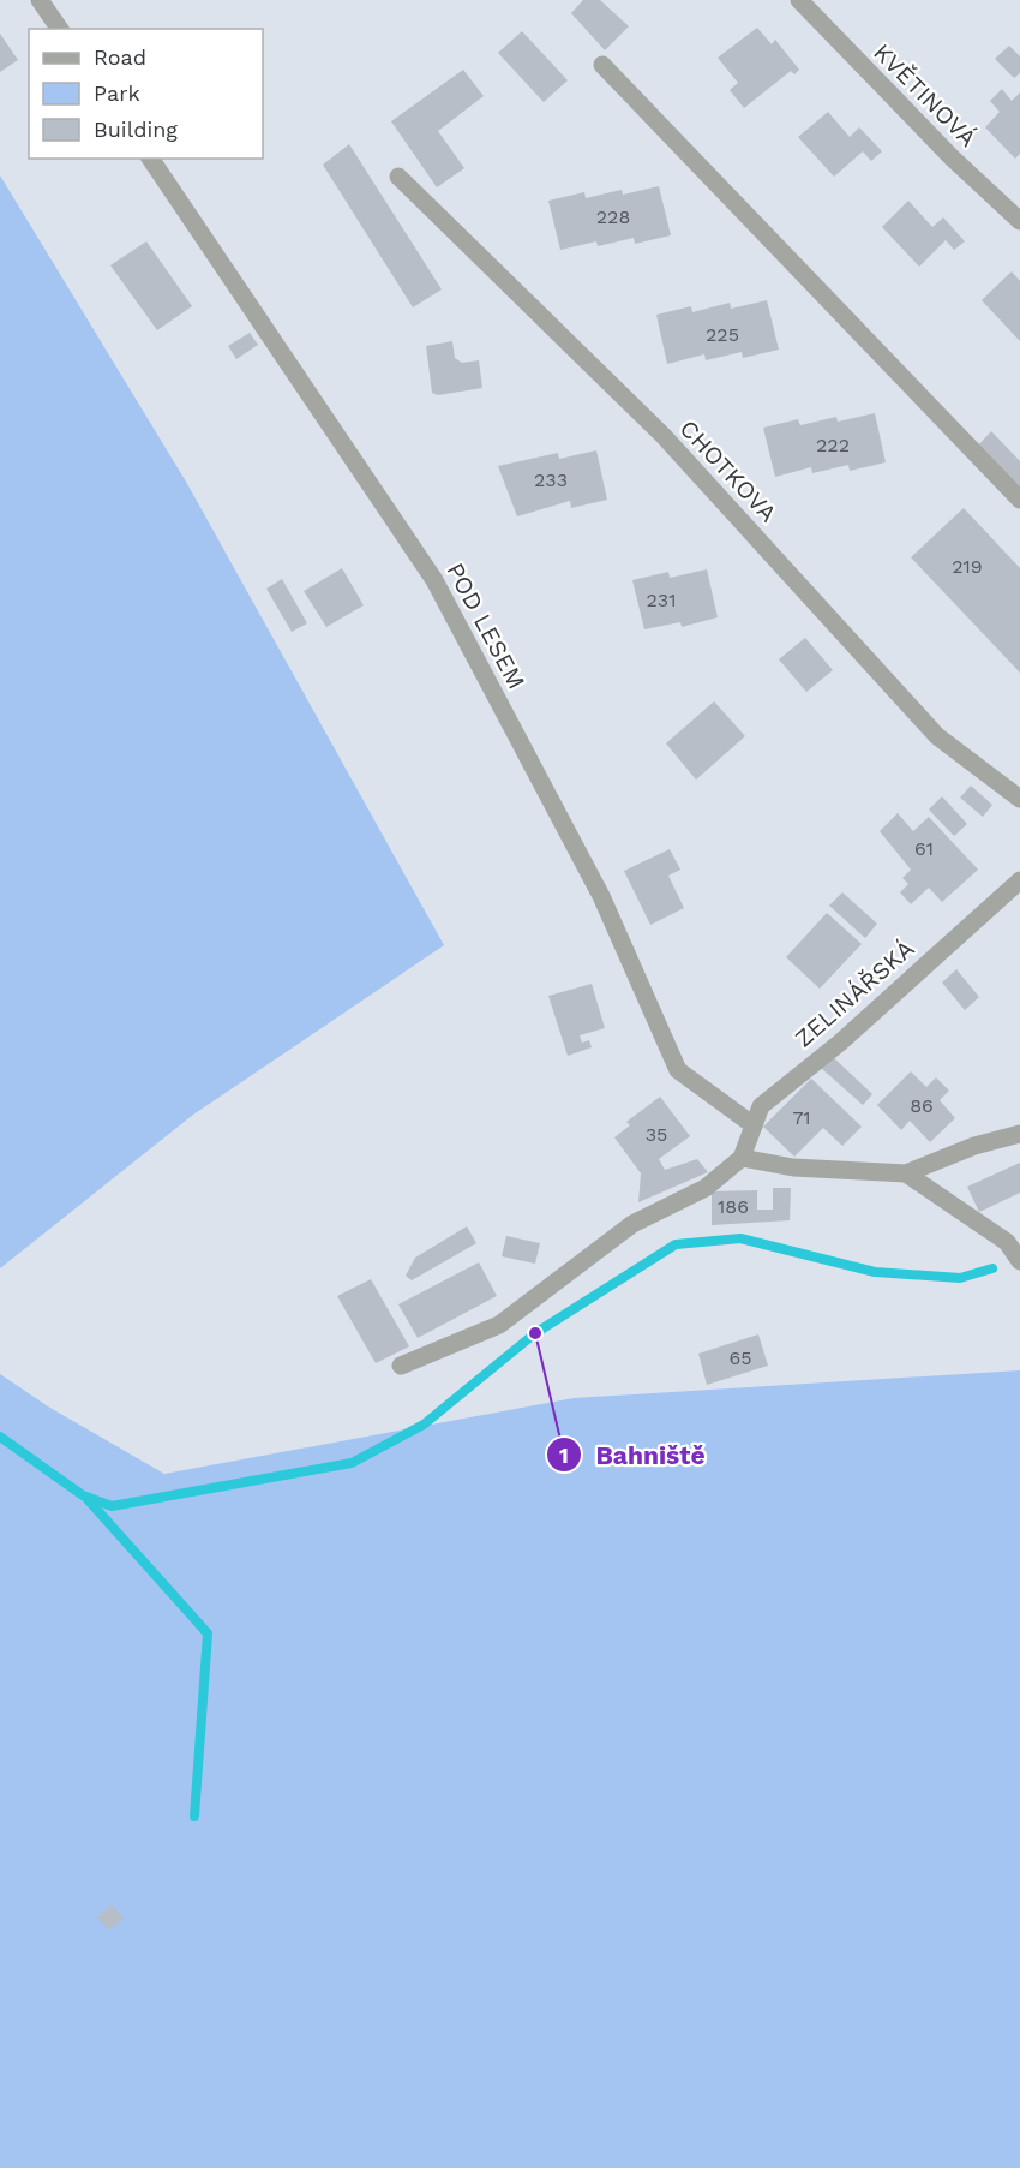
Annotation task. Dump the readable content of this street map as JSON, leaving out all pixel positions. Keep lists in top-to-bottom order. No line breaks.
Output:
{"streets":{"street":["KVĚTINOVÁ","CHOTKOVA","POD LESEM","ZELINÁŘSKÁ"]},"crossings":[["POD LESEM","ZELINÁŘSKÁ"]],"places":["Bahniště"],"house_numbers":["228","225","222","233","219","231","61","86","71","35","186","65"],"legend":["Road","Park","Building"]}
